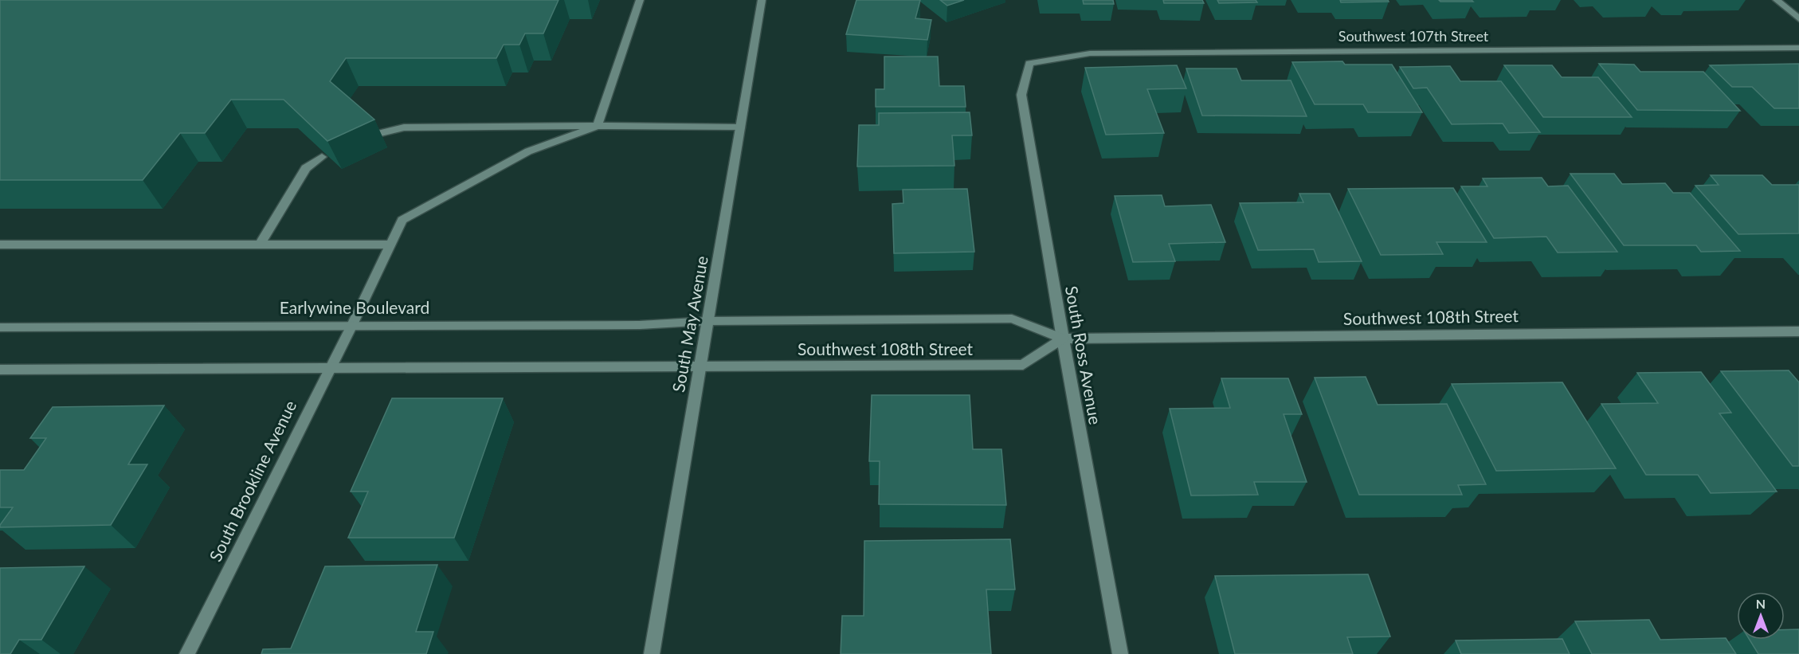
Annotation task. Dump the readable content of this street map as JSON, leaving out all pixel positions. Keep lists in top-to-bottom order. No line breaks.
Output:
{"streets":{"street":["Southwest 107th Street","Earlywine Boulevard","Southwest 108th Street","South May Avenue","South Ross Avenue","South Brookline Avenue"]},"crossings":[["Southwest 107th Street","South Ross Avenue"],["Earlywine Boulevard","Southwest 108th Street"],["Earlywine Boulevard","South May Avenue"],["Earlywine Boulevard","South Brookline Avenue"],["Southwest 108th Street","South May Avenue"],["Southwest 108th Street","South Ross Avenue"]],"north":"top"}
